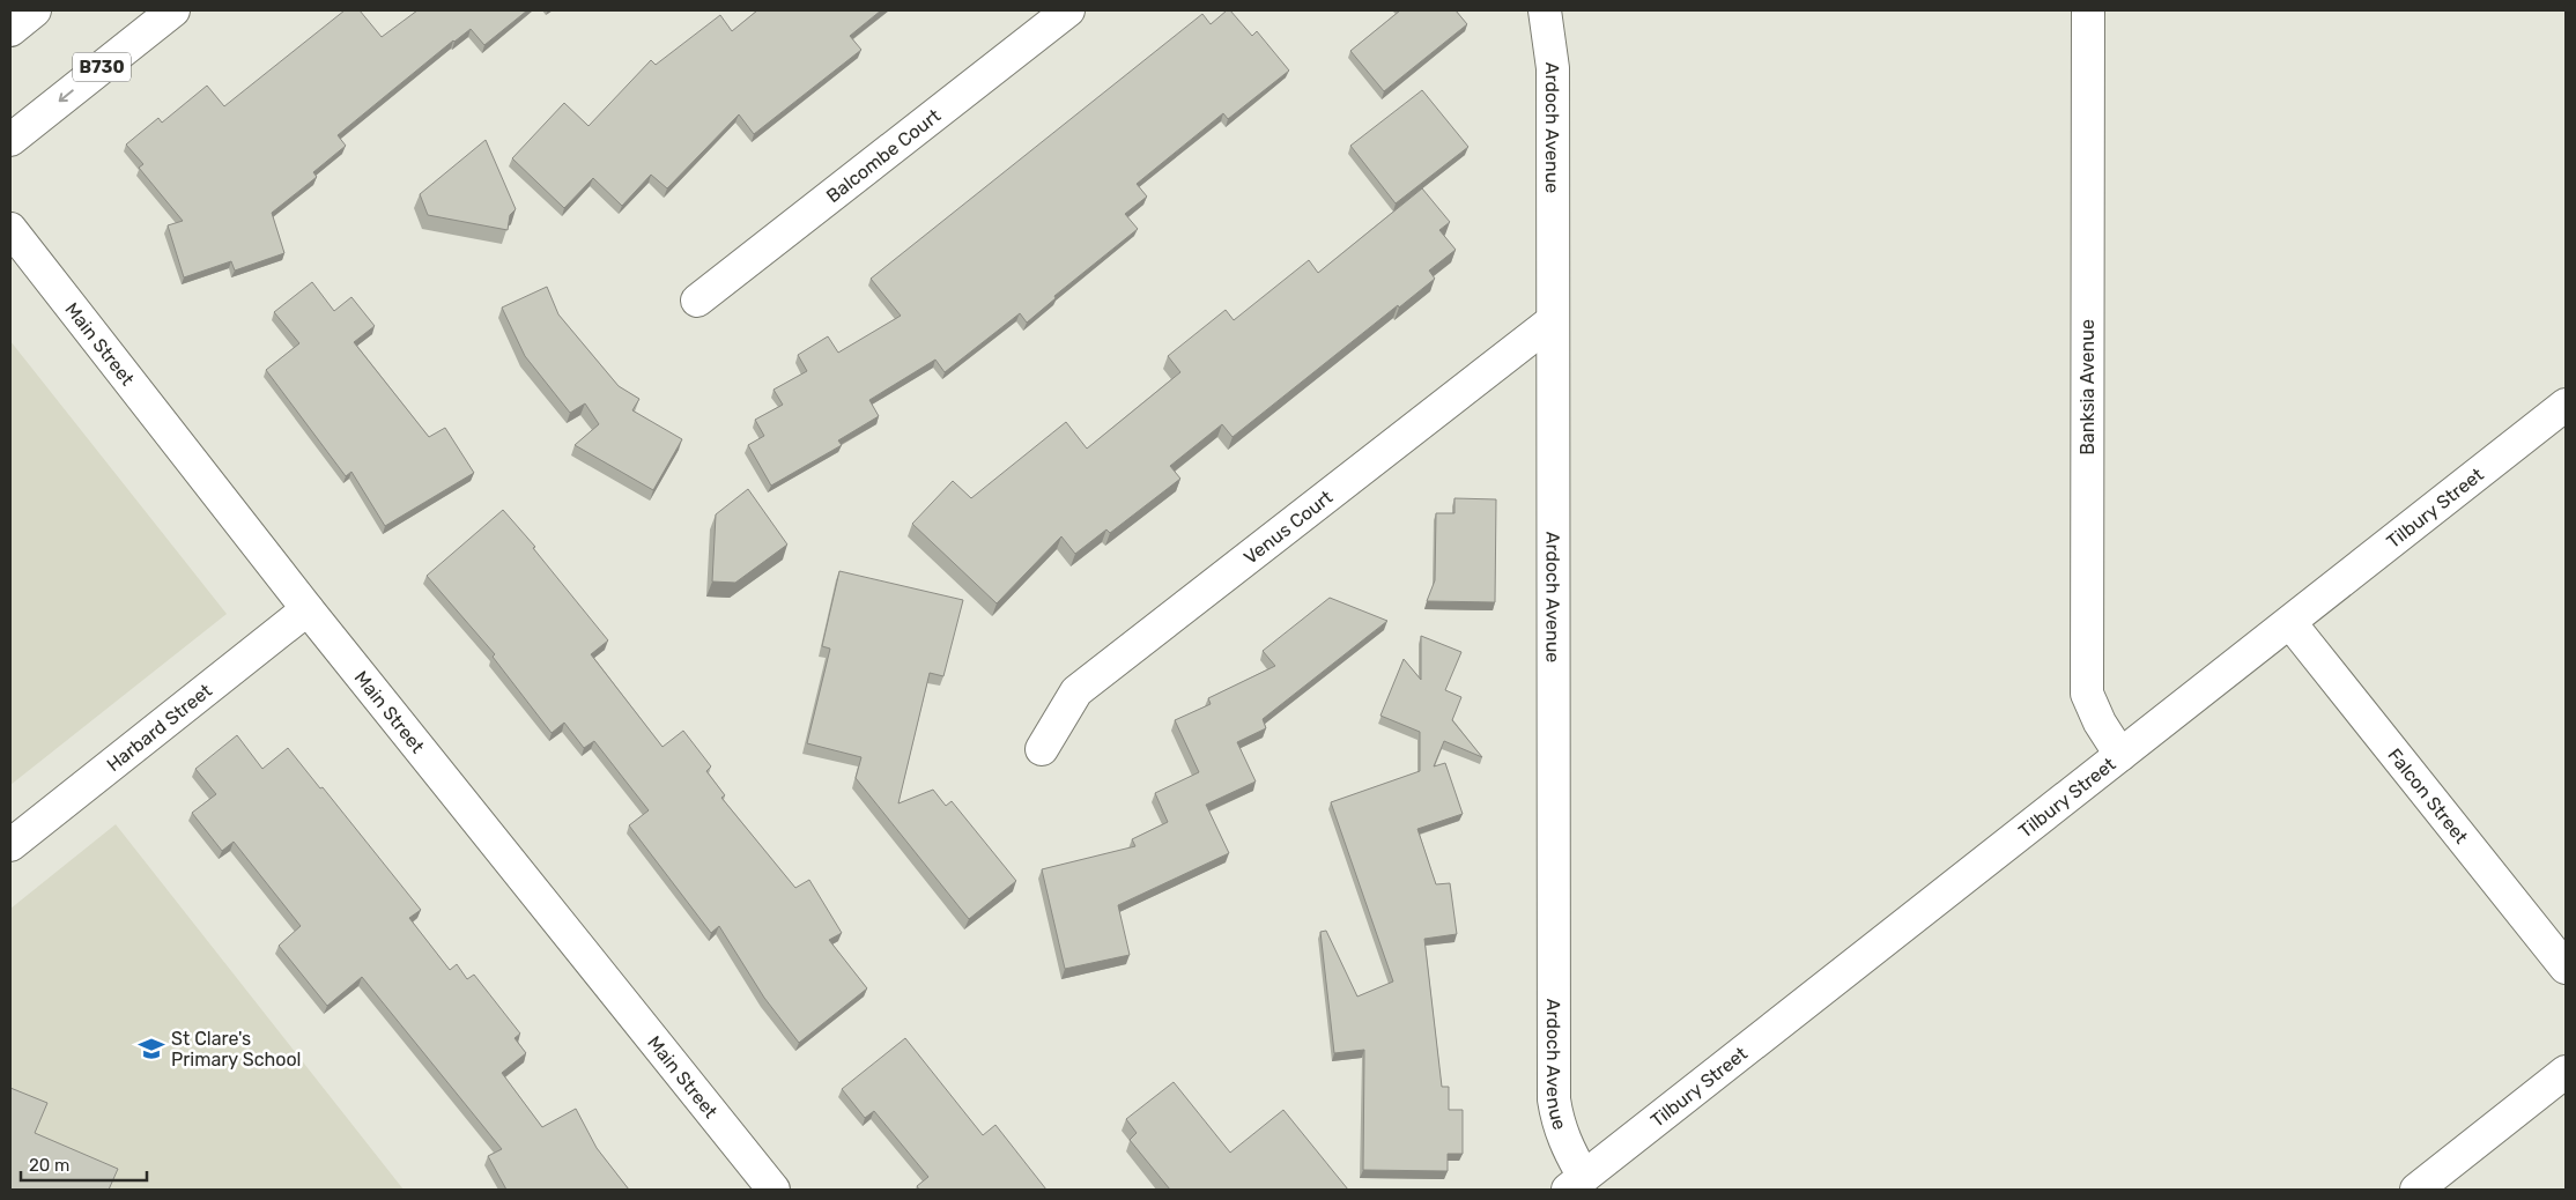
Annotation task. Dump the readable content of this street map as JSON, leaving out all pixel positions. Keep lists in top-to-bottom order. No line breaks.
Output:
{"streets":{"street":["B730","Ardoch Avenue","Balcombe Court","Main Street","Banksia Avenue","Tilbury Street","Venus Court","Harbard Street","Falcon Street"]},"crossings":[["Ardoch Avenue","Tilbury Street"],["Ardoch Avenue","Venus Court"],["Main Street","Harbard Street"],["Banksia Avenue","Tilbury Street"],["Tilbury Street","Falcon Street"]],"places":{"school or university":["St Clare's Primary School"]},"scale_bar":"20 m"}
